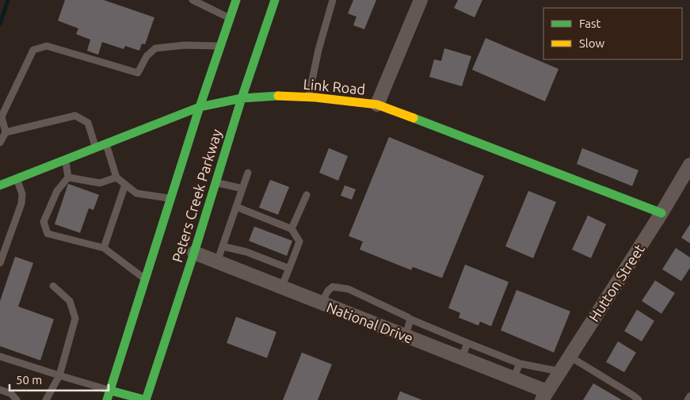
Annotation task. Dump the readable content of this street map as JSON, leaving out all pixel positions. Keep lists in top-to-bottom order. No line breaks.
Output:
{"streets":{"main road":["Link Road","Peters Creek Parkway"],"street":["Hutton Street","National Drive"]},"crossings":[["Link Road","Peters Creek Parkway"],["Link Road","Hutton Street"],["Peters Creek Parkway","National Drive"],["Hutton Street","National Drive"]],"legend":["Fast","Slow"],"scale_bar":"50 m"}
